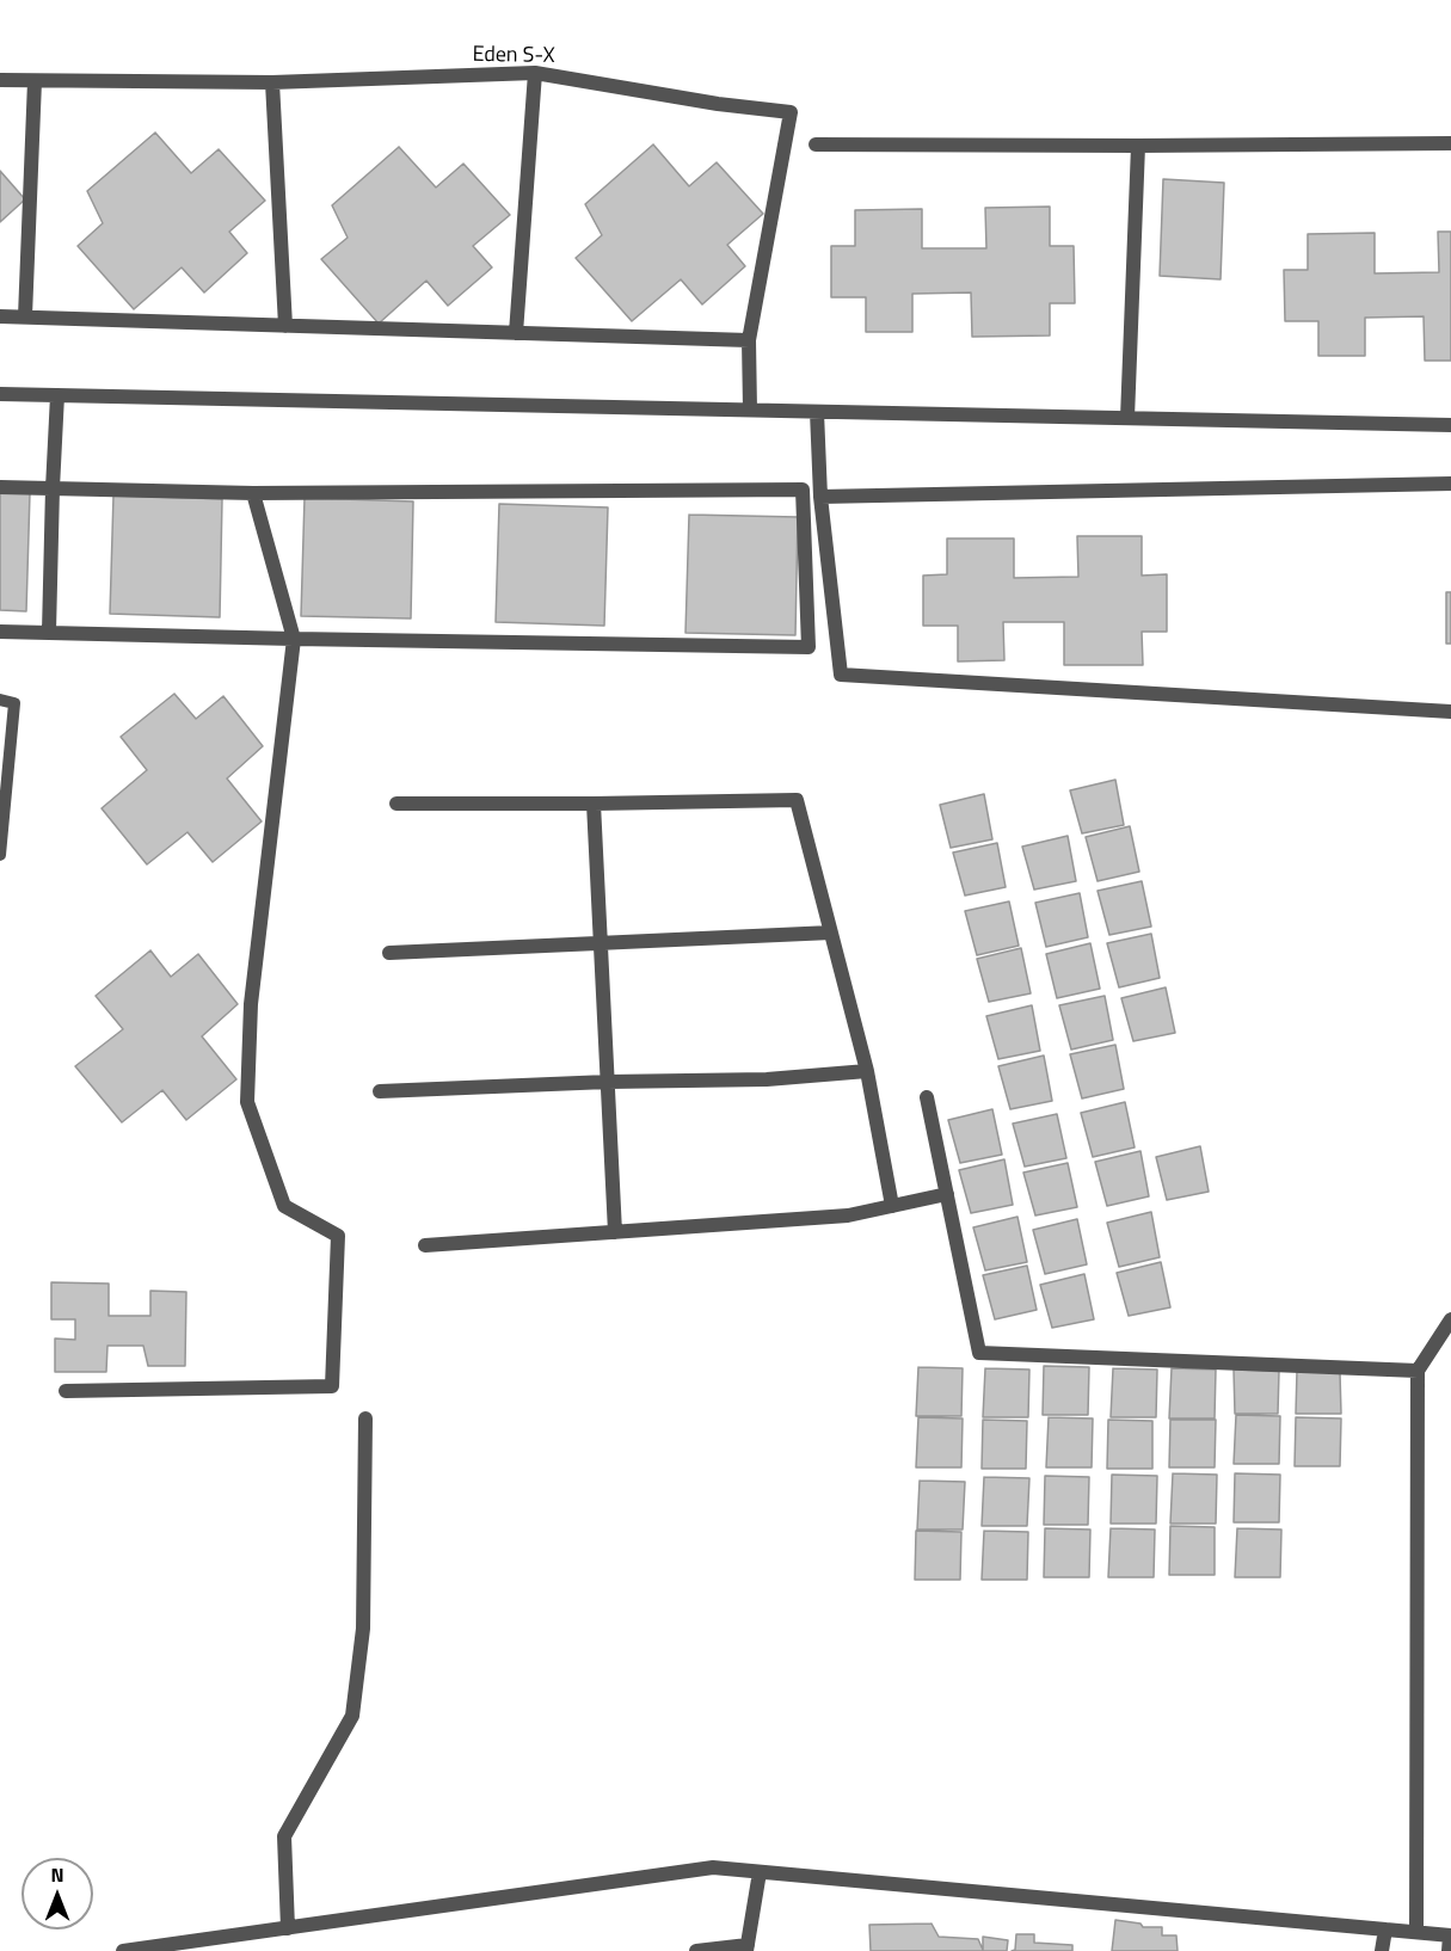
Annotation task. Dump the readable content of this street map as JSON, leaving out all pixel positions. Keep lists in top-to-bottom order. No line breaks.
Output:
{"streets":{"street":["Eden S-X"]},"north":"top"}
